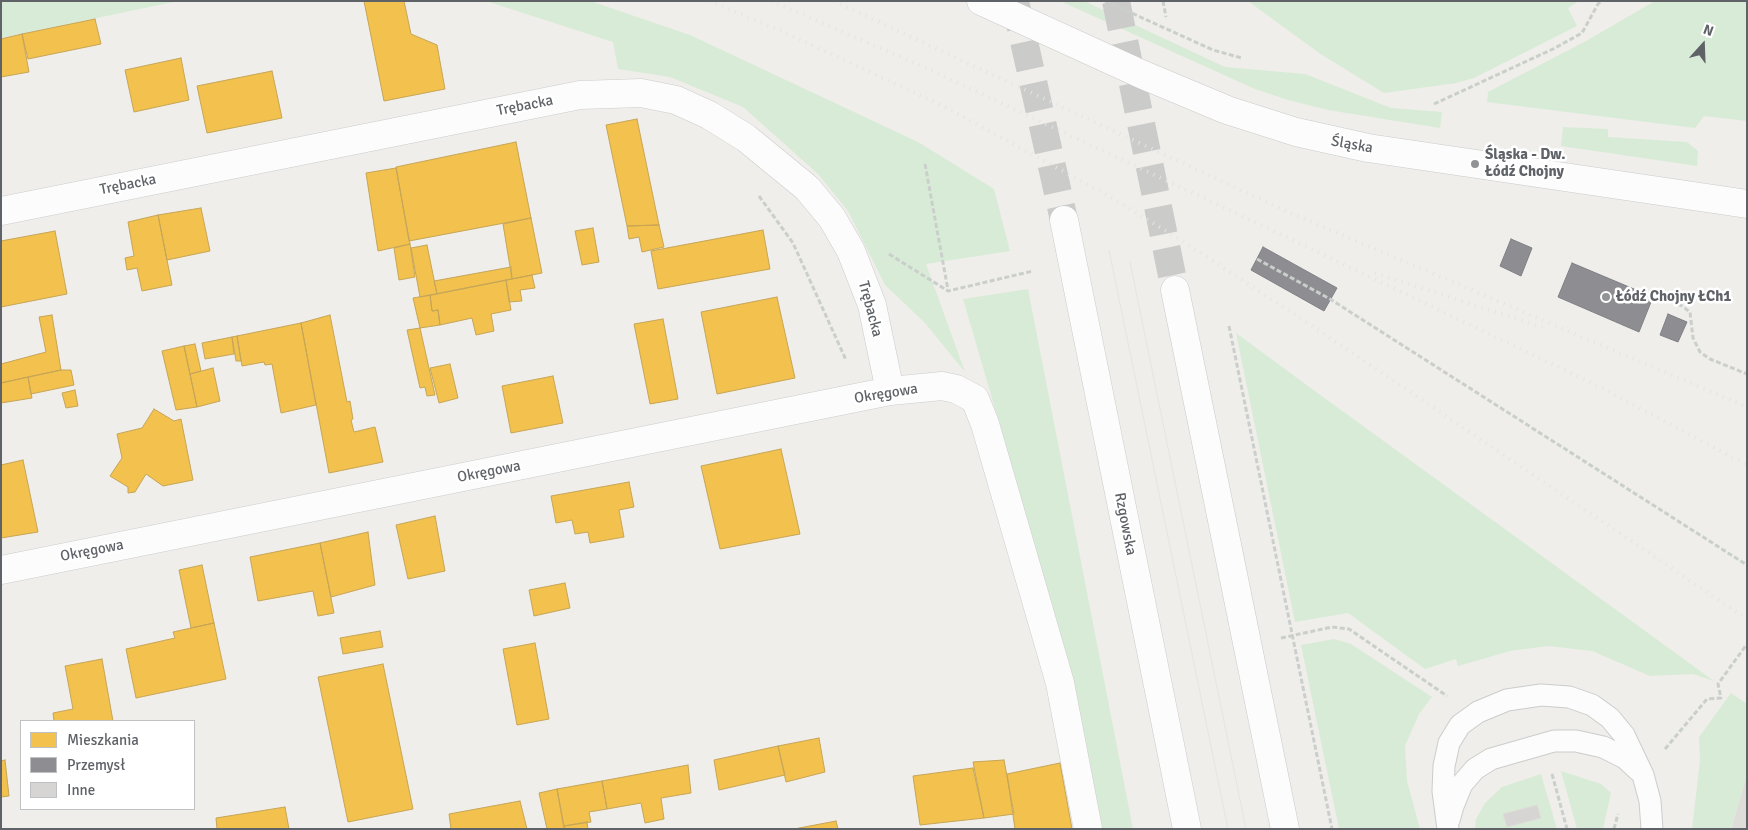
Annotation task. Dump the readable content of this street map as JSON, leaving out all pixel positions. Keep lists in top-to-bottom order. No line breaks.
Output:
{"streets":{"street":["Trębacka","Śląska","Okręgowa","Rzgowska"]},"crossings":[["Trębacka","Okręgowa"]],"places":["Śląska - Dw. Łódź Chojny","Łódź Chojny ŁCh1"],"legend":["Mieszkania","Przemysł","Inne"],"north":"top"}
